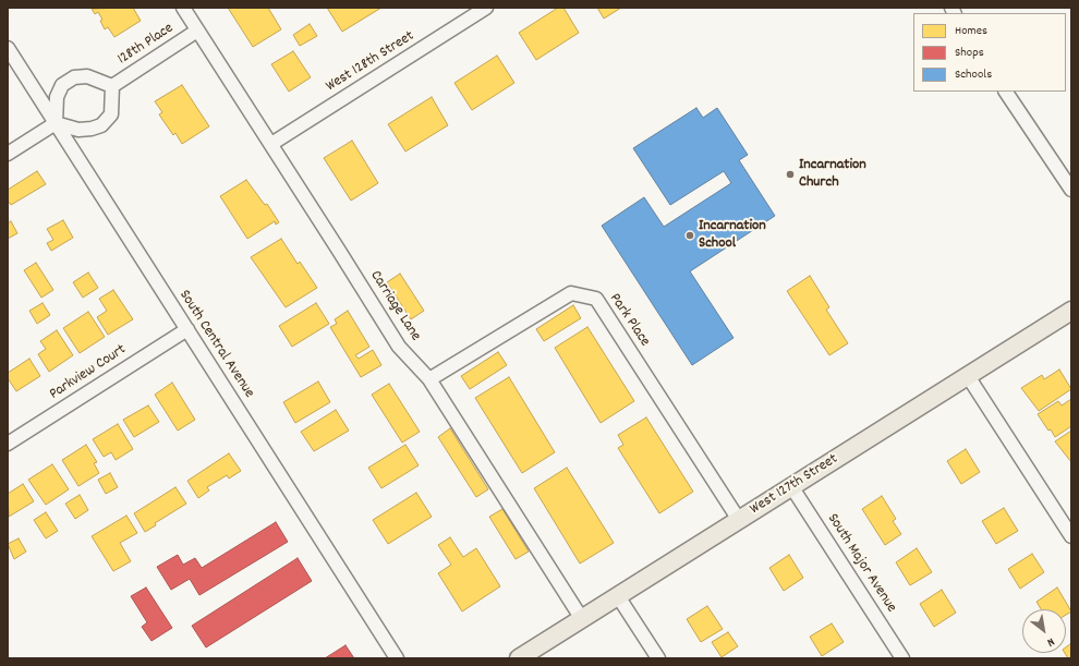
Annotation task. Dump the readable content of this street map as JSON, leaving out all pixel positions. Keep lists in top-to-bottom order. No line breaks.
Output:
{"streets":{"main road":["West 127th Street"],"street":["128th Place","West 128th Street","Carriage Lane","Park Place","South Central Avenue","Parkview Court","South Major Avenue"]},"crossings":[["128th Place","Carriage Lane"],["128th Place","South Central Avenue"],["West 128th Street","Carriage Lane"],["Carriage Lane","Park Place"],["Carriage Lane","West 127th Street"],["Park Place","West 127th Street"],["South Central Avenue","Parkview Court"],["West 127th Street","South Major Avenue"]],"places":["Incarnation Church","Incarnation School"],"legend":["Homes","Shops","Schools"],"north":"bottom right"}
